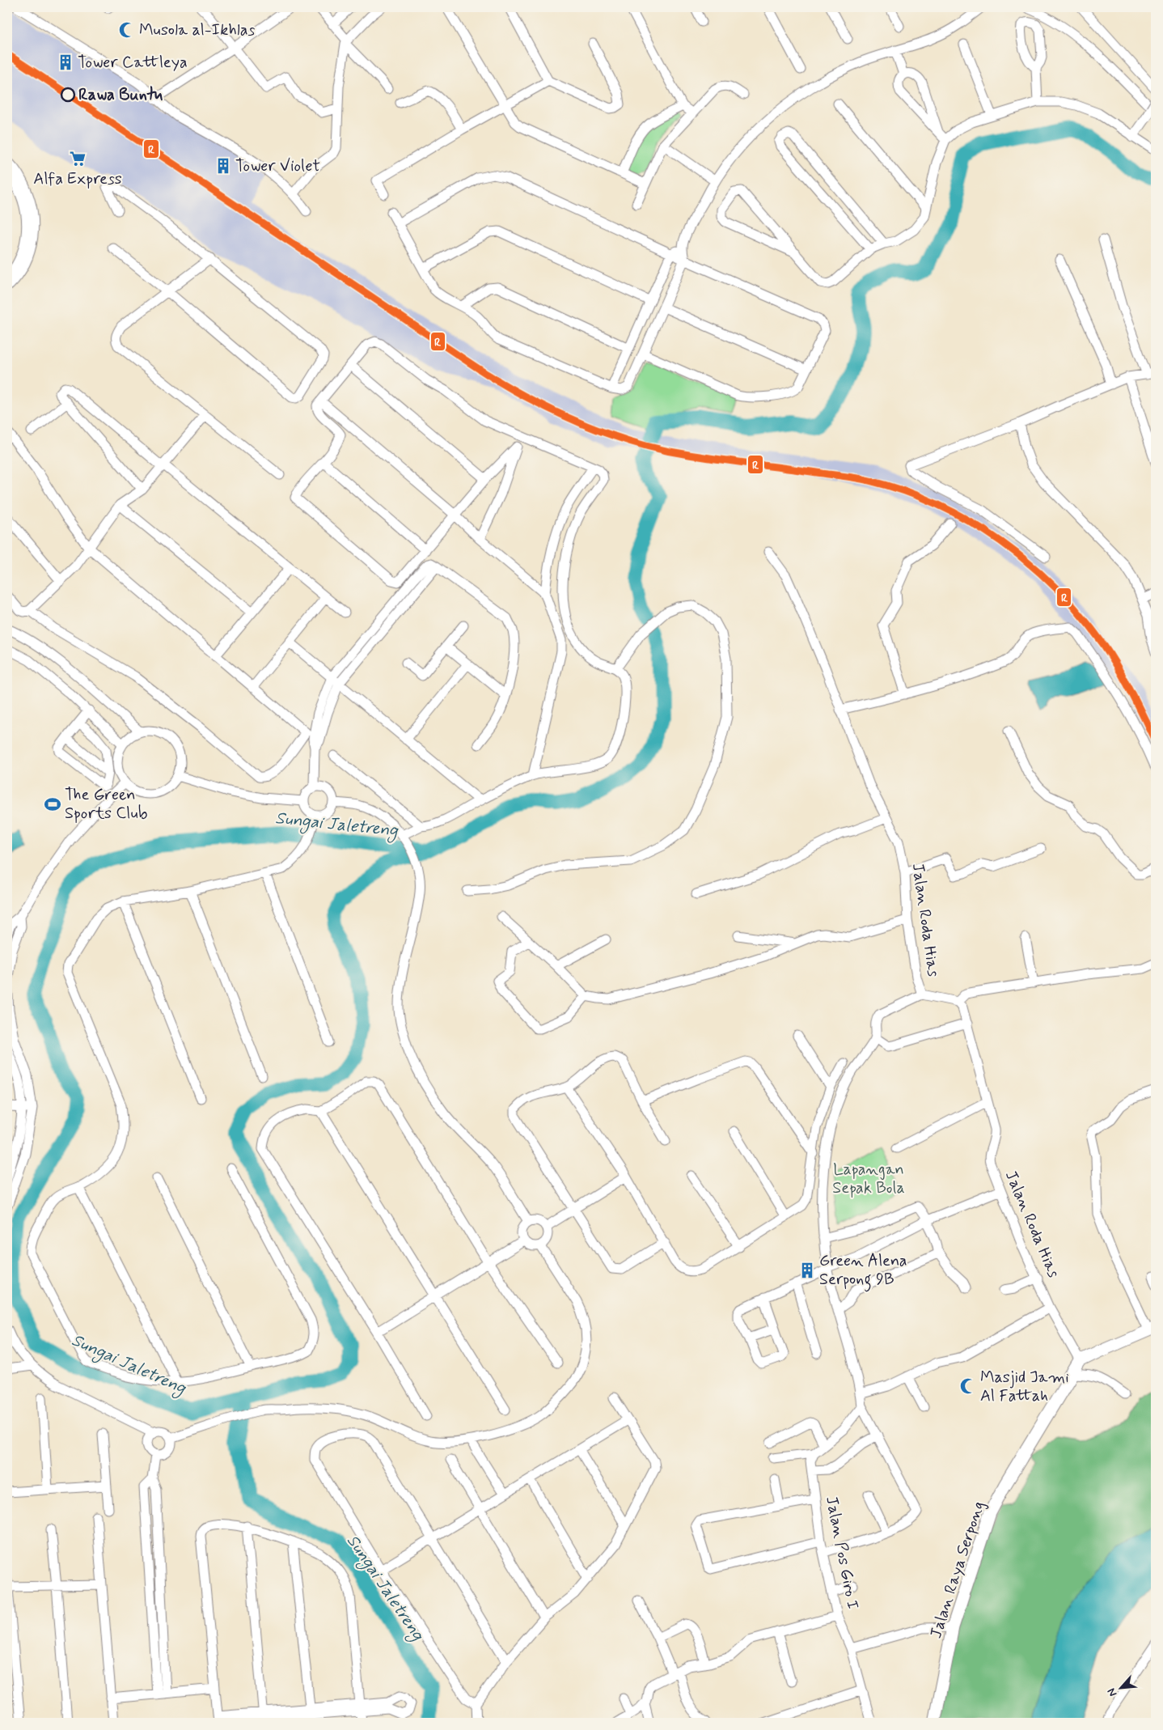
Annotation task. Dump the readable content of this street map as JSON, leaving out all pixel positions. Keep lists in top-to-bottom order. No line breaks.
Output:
{"streets":{"main road":["Jalan Raya Serpong"],"street":["Jalan Roda Hias","Jalan Pos Giro I"]},"crossings":[["Jalan Roda Hias","Jalan Raya Serpong"]],"water":["Sungai Jaletreng"],"parks":["Lapangan Sepak Bola"],"places":{"mosque":["Musola al-Ikhlas","Masjid Jami Al Fattah"],"building":["Tower Cattleya","Tower Violet","Green Alena Serpong 9B"],"other":["Rawa Buntu"],"supermarket":["Alfa Express"],"sports":["The Green Sports Club"]},"lines":["transit line R"],"north":"bottom left"}
